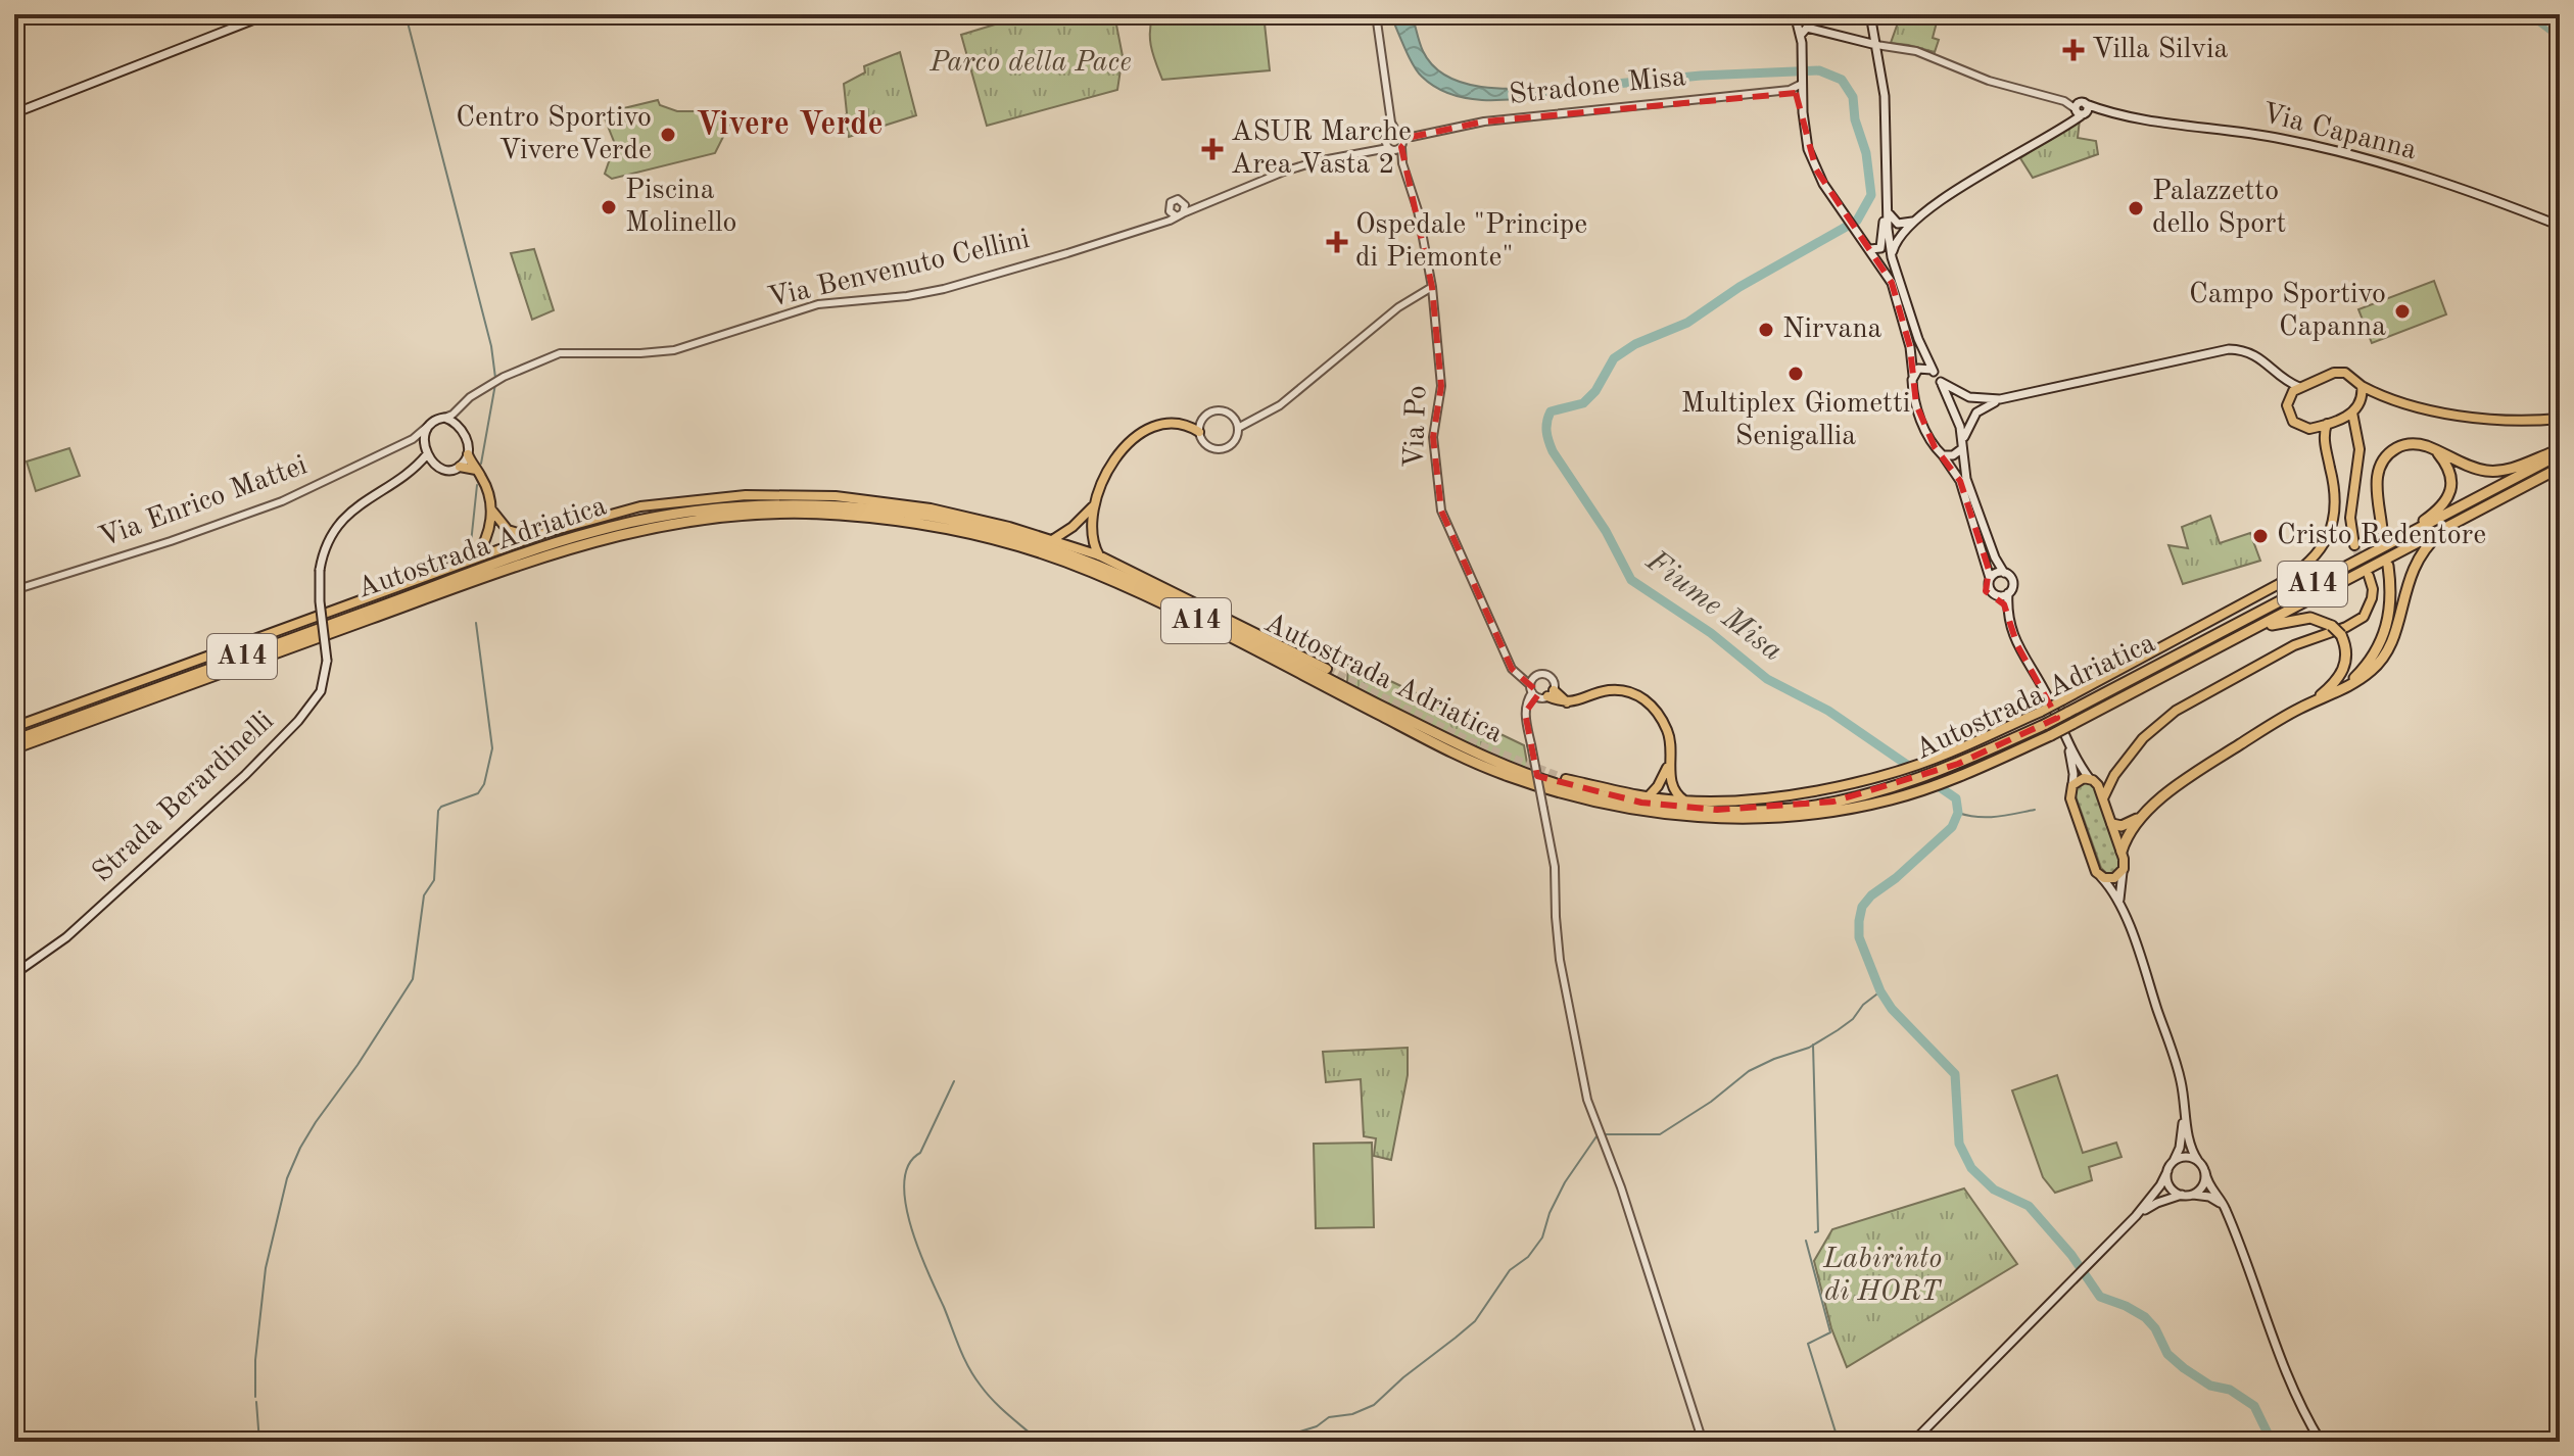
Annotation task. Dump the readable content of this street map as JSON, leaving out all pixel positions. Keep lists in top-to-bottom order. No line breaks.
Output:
{"streets":{"highway":["Autostrada Adriatica","A14"],"main road":["Via Capanna","Strada Berardinelli"],"street":["Stradone Misa","Via Benvenuto Cellini","Via Po","Via Enrico Mattei"]},"crossings":[["Stradone Misa","Via Benvenuto Cellini"],["Stradone Misa","Via Po"],["Via Benvenuto Cellini","Via Po"],["Via Benvenuto Cellini","Via Enrico Mattei"],["Via Benvenuto Cellini","Strada Berardinelli"],["Via Enrico Mattei","Strada Berardinelli"]],"districts":["Vivere Verde"],"water":["Fiume Misa"],"parks":["Parco della Pace","Labirinto di HORT"],"places":{"health":["Villa Silvia","ASUR Marche Area Vasta 2","Ospedale \"Principe di Piemonte\""],"other":["Centro Sportivo VivereVerde","Piscina Molinello","Palazzetto dello Sport","Campo Sportivo Capanna","Nirvana","Multiplex Giometti Senigallia","Cristo Redentore"]}}
